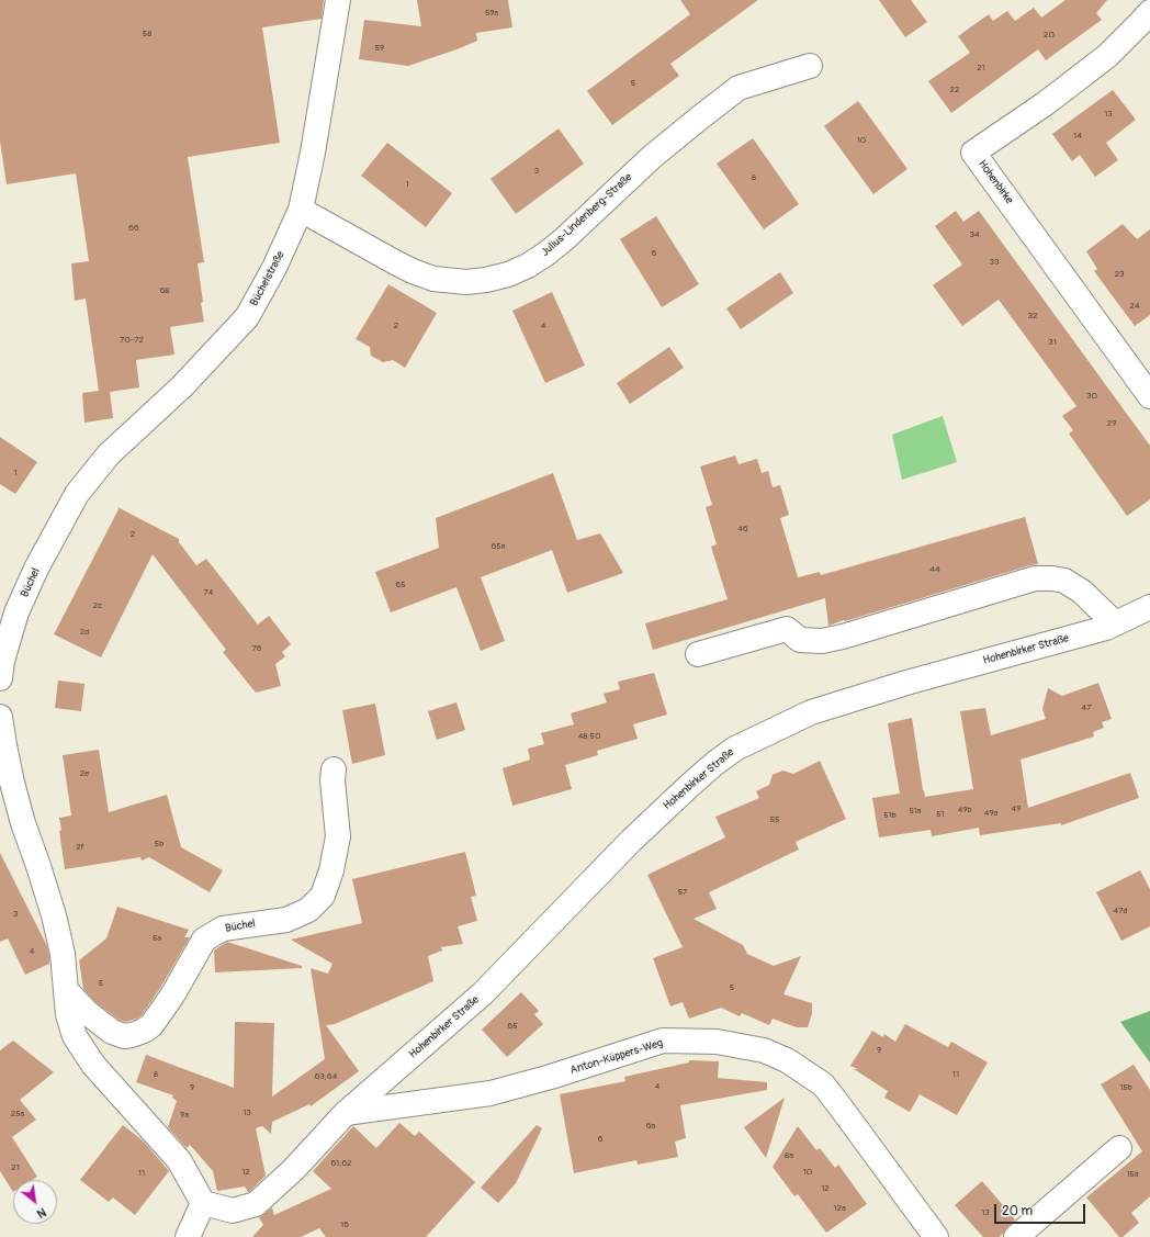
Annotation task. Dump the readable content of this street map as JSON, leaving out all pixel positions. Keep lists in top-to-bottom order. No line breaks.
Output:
{"streets":{"street":["Hohenbirke","Julius-Lindenberg-Straße","Büchelstraße","Büchel","Hohenbirker Straße","Anton-Küppers-Weg"]},"crossings":[["Julius-Lindenberg-Straße","Büchelstraße"],["Büchelstraße","Büchel"],["Hohenbirker Straße","Anton-Küppers-Weg"]],"house_numbers":["59a","58","20","59","21","5","22","13","14","10","3","8","1","66","34","6","33","23","68","24","32","2","4","70-72","31","30","29","1","46","2","65a","44","65","74","2c","2d","76","47","48;50","2e","49","49b","51a","49a","51","51b","55","5b","2f","57","47d","3","5a","4","5","5","65","9","8","11","63;64","4","9","15b","13","25a","9a","6a","6","8a","61;62","21","12","10","11","15a","12","12a","13","16"],"scale_bar":"20 m","north":"bottom right"}
